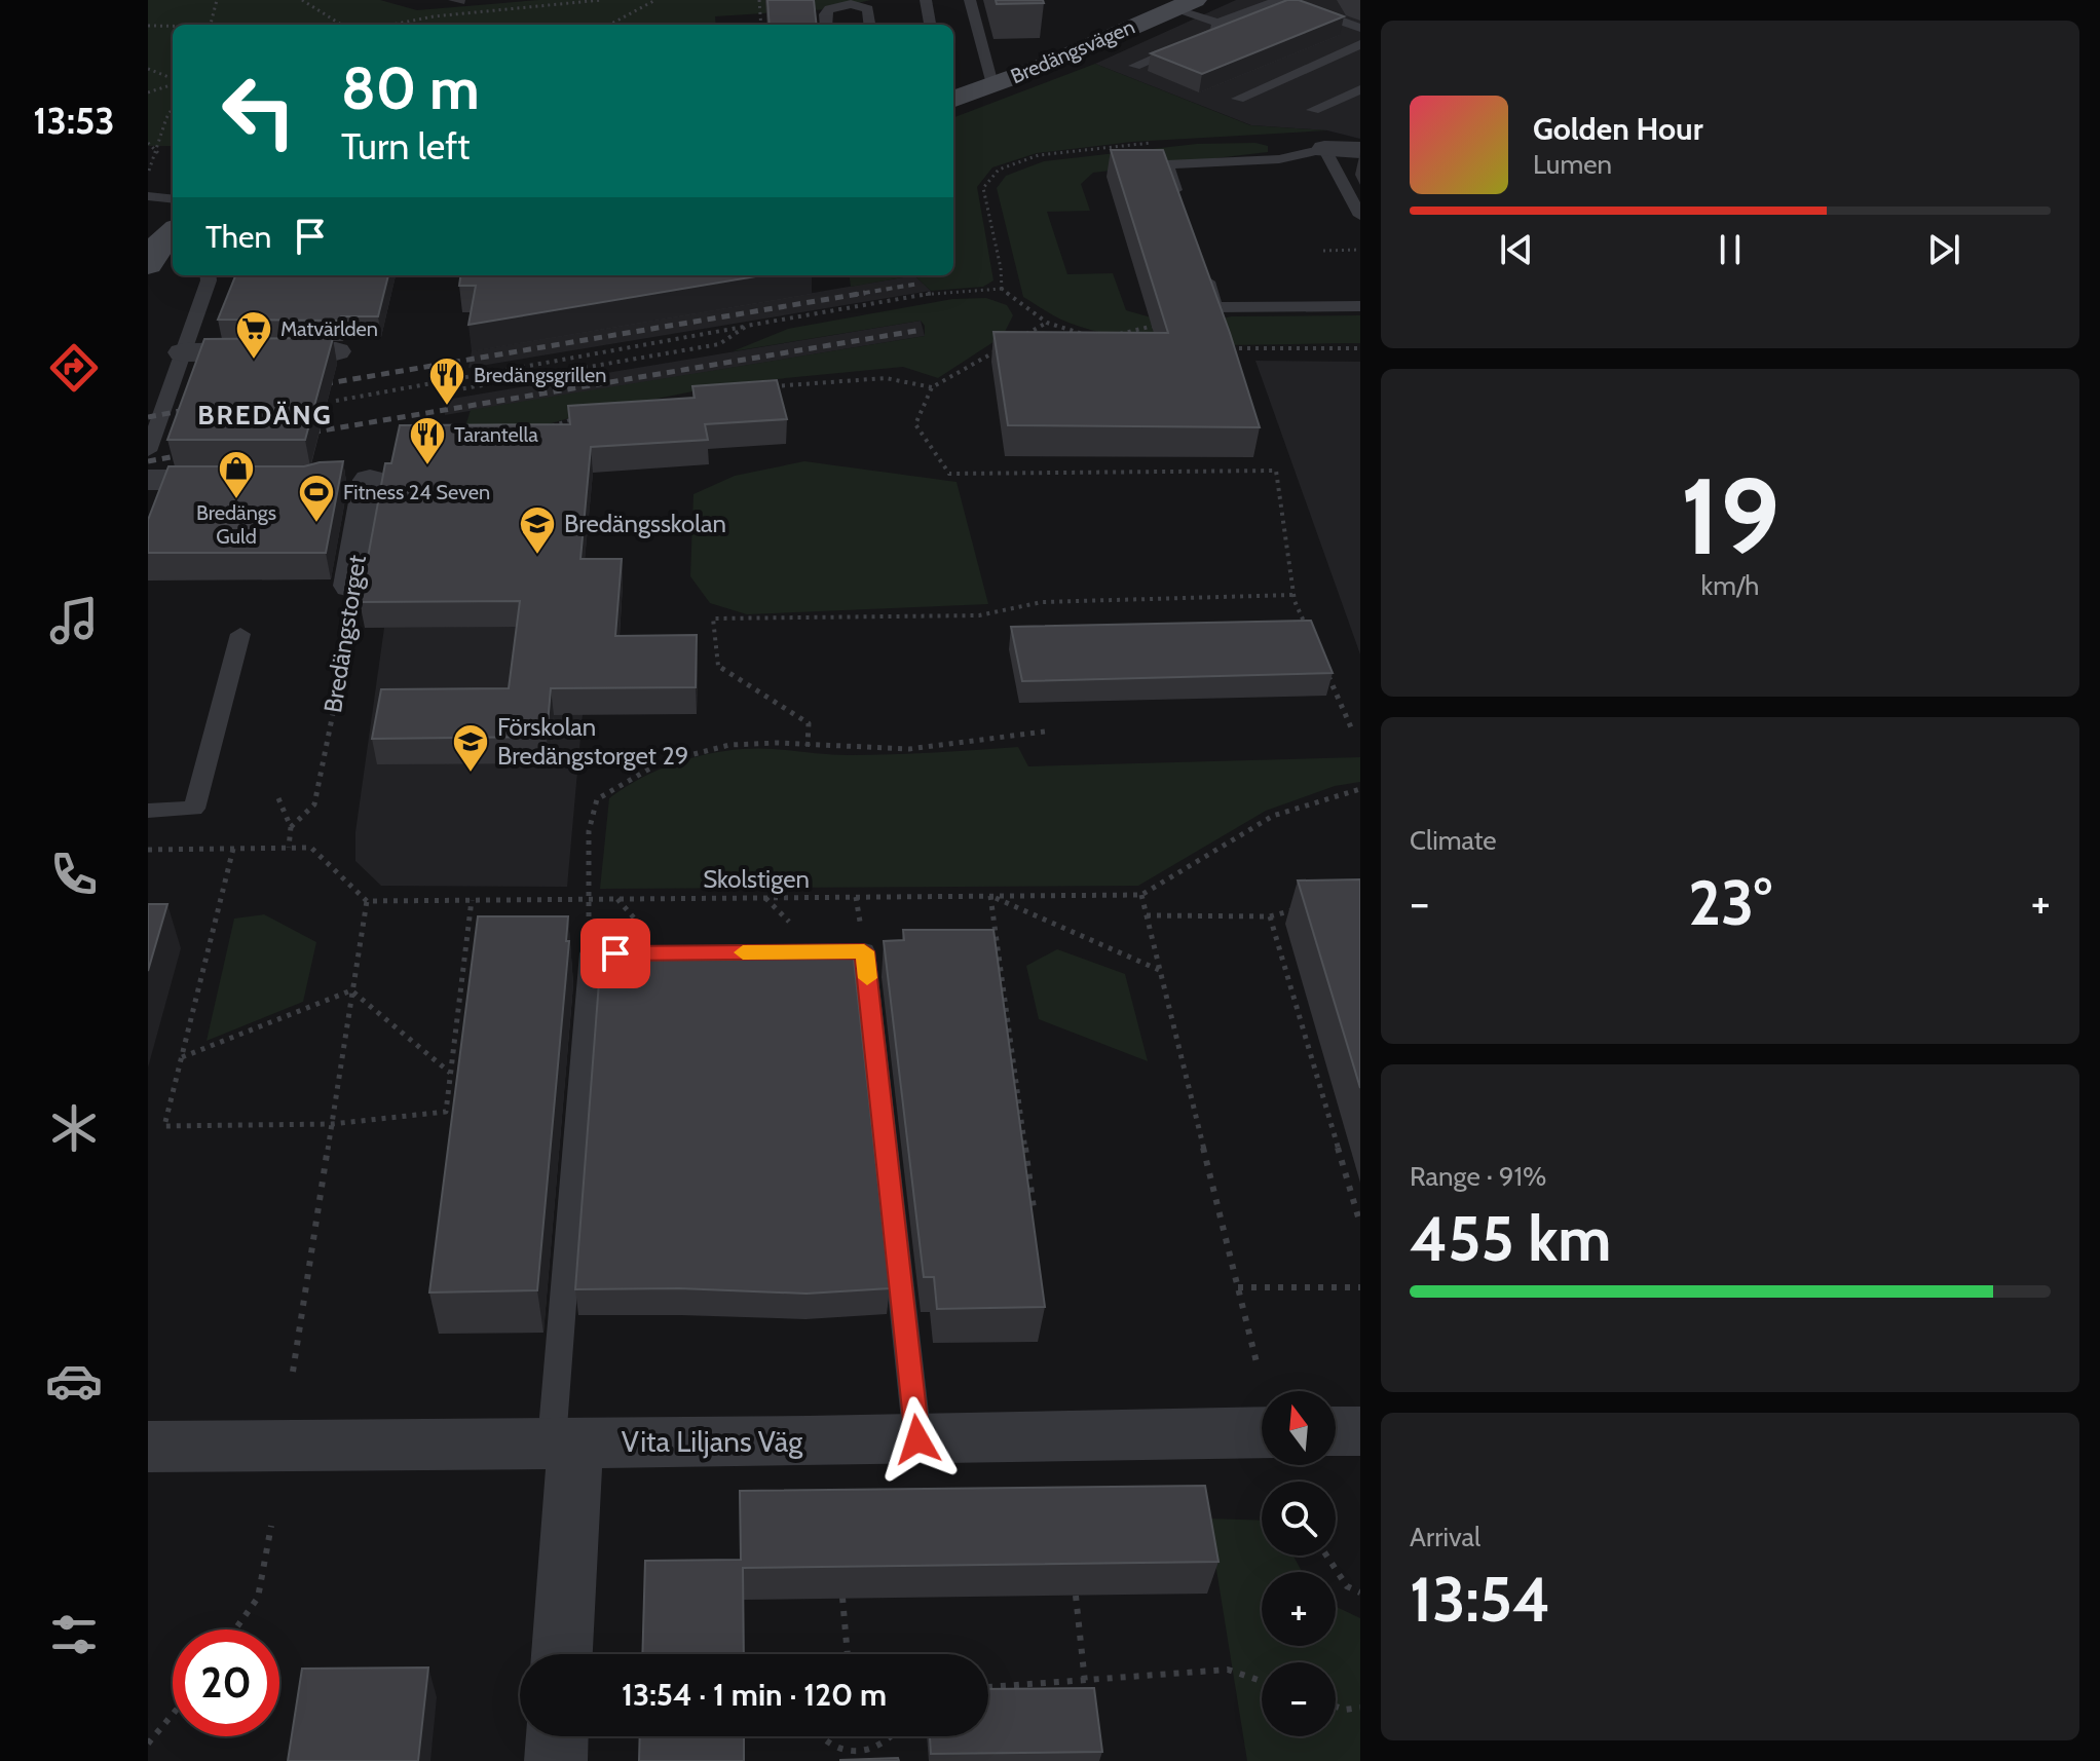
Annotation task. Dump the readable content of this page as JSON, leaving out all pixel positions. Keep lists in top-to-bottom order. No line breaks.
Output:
{"streets":{"street":["Bredängsvägen","Bredängstorget","Vita Liljans Väg"],"path":["Skolstigen"]},"districts":["BREDÄNG"],"places":{"supermarket":["Matvärlden"],"restaurant":["Bredängsgrillen","Tarantella"],"shop":["Bredängs Guld"],"sports":["Fitness 24 Seven"],"school or university":["Bredängsskolan","Förskolan Bredängstorget 29"]},"north":"top","page":{"tabs":"13:53","turn":["80 m","Turn left"],"song":["Golden Hour","Lumen"],"then":"Then","tile":[["19","km/h"],"Climate",["Range · 91%","455 km"],["Arrival","13:54"]],"heat":["−","23°","+"],"map_buttons":["+","−"],"limit":"20","trip":"13:54 · 1 min · 120 m"}}
